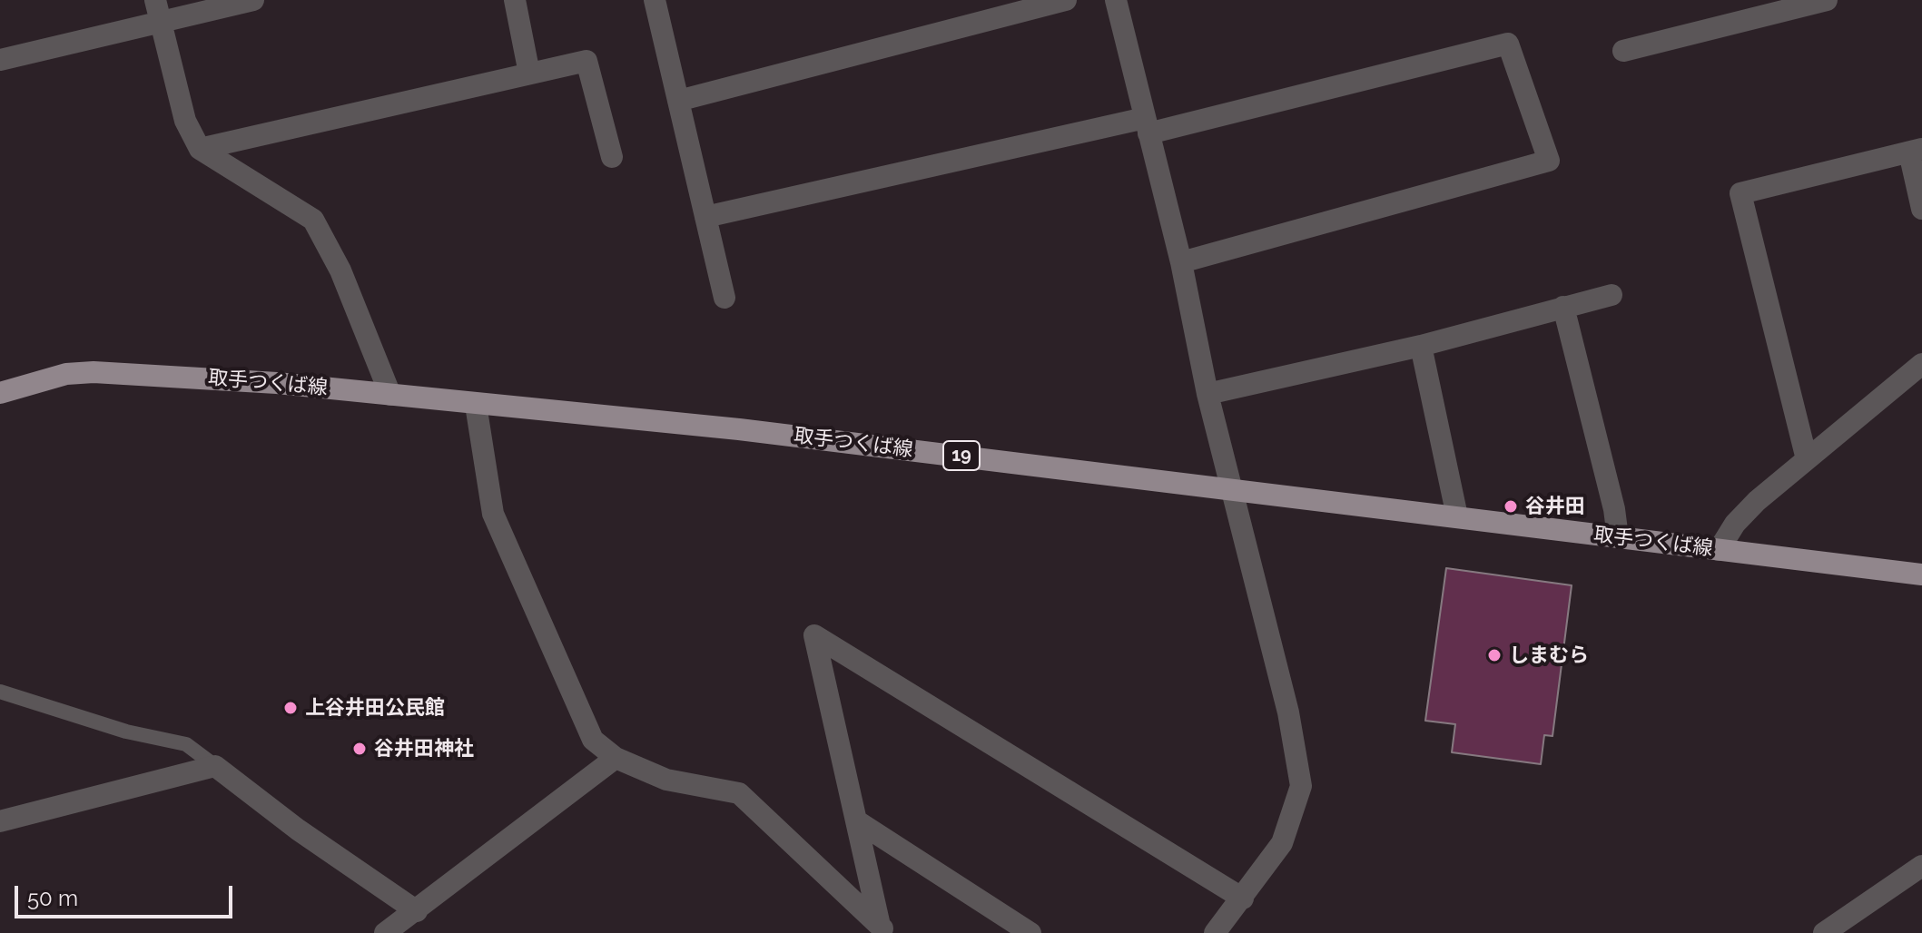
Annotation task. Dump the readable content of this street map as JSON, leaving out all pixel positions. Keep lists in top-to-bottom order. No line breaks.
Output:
{"streets":{"main road":["取手つくば線","19"]},"places":["谷井田","しまむら","上谷井田公民館","谷井田神社"],"scale_bar":"50 m"}
